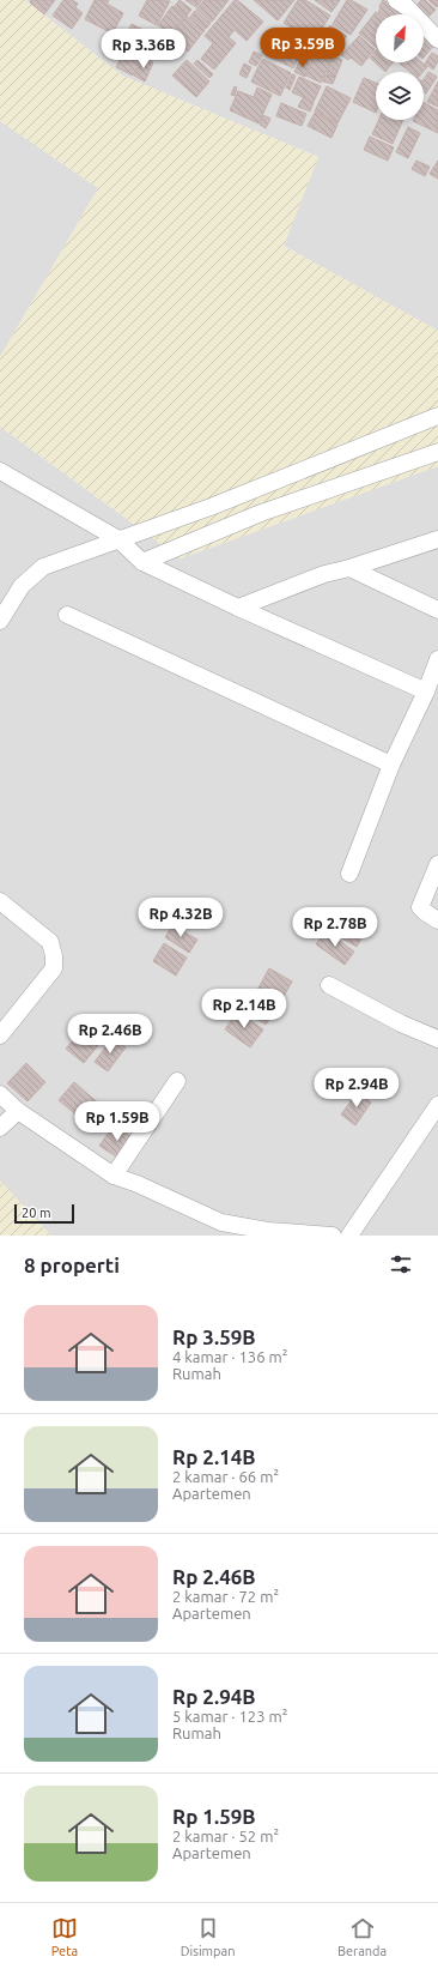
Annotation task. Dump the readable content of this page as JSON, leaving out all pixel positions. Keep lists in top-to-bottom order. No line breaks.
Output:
{"scale_bar":"20 m","north":"top right","page":{"price":["Rp 3.59B","Rp 3.36B","Rp 4.32B","Rp 2.78B","Rp 2.14B","Rp 2.46B","Rp 2.94B","Rp 1.59B"],"scale":"20 m","heading":"8 properti","list":[{"name":"Rp 3.59B","note":"4 kamar · 136 m² · Rumah"},{"name":"Rp 2.14B","note":"2 kamar · 66 m² · Apartemen"},{"name":"Rp 2.46B","note":"2 kamar · 72 m² · Apartemen"},{"name":"Rp 2.94B","note":"5 kamar · 123 m² · Rumah"},{"name":"Rp 1.59B","note":"2 kamar · 52 m² · Apartemen"}],"tabs":["Peta","Disimpan","Beranda"]}}
